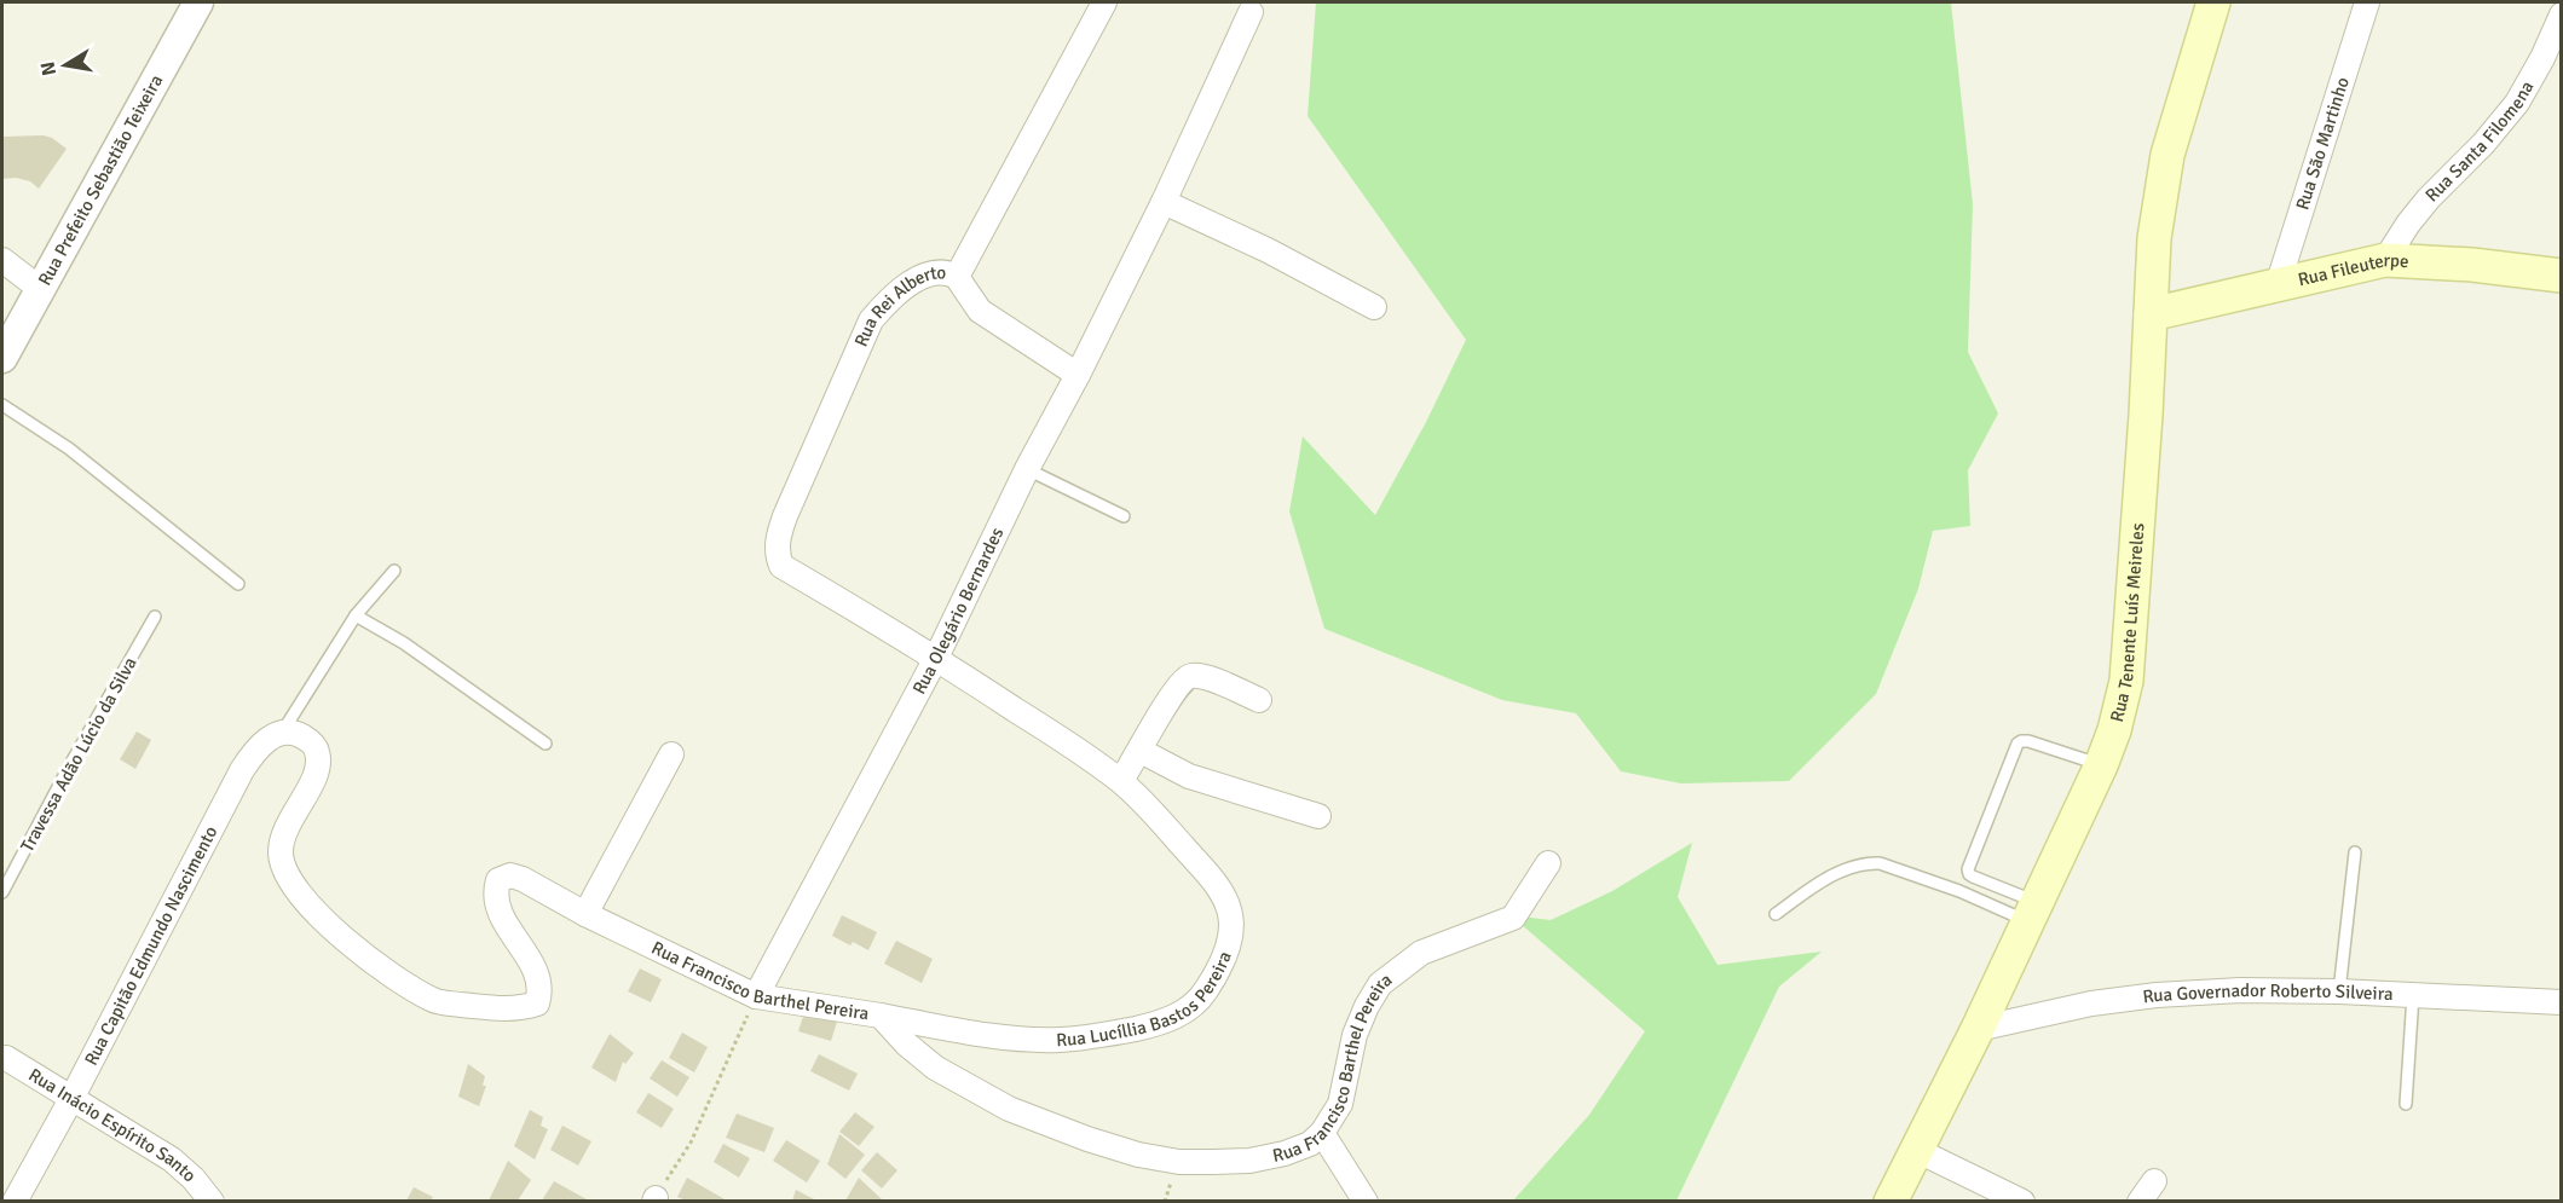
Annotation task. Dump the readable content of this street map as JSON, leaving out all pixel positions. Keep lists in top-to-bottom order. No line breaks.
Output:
{"streets":{"main road":["Rua Fileuterpe","Rua Tenente Luís Meireles"],"street":["Rua Santa Filomena","Rua São Martinho","Rua Prefeito Sebastião Teixeira","Rua Rei Alberto","Rua Olegário Bernardes","Rua Capitão Edmundo Nascimento","Rua Francisco Barthel Pereira","Rua Lucíllia Bastos Pereira","Rua Governador Roberto Silveira","Rua Inácio Espírito Santo"],"lane":["Travessa Adão Lúcio da Silva"]},"crossings":[["Rua Santa Filomena","Rua Fileuterpe"],["Rua São Martinho","Rua Fileuterpe"],["Rua Fileuterpe","Rua Tenente Luís Meireles"],["Rua Rei Alberto","Rua Lucíllia Bastos Pereira"],["Rua Olegário Bernardes","Rua Francisco Barthel Pereira"],["Rua Olegário Bernardes","Rua Lucíllia Bastos Pereira"],["Rua Tenente Luís Meireles","Rua Governador Roberto Silveira"],["Rua Capitão Edmundo Nascimento","Rua Francisco Barthel Pereira"],["Rua Capitão Edmundo Nascimento","Rua Inácio Espírito Santo"],["Rua Francisco Barthel Pereira","Rua Lucíllia Bastos Pereira"]],"north":"left"}
